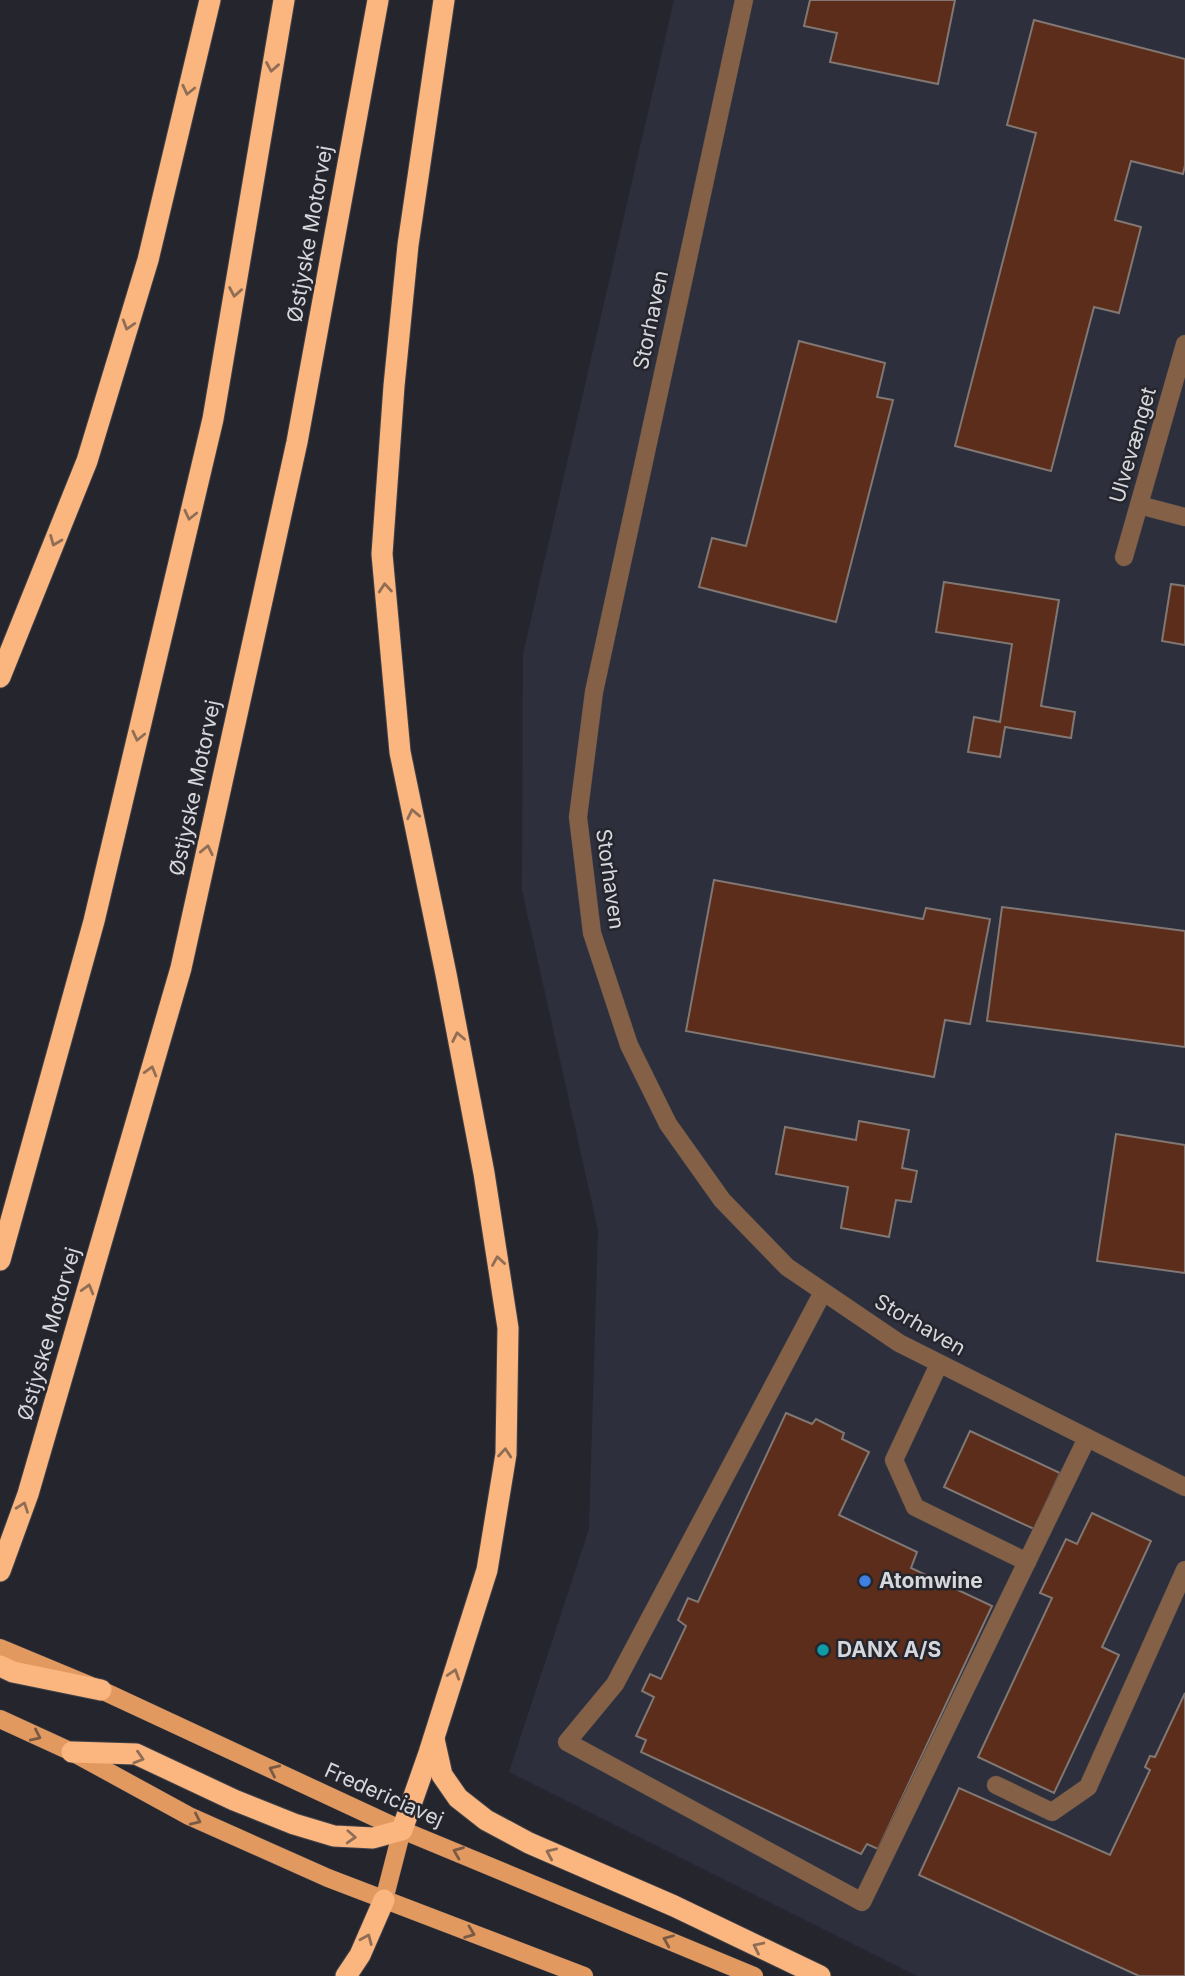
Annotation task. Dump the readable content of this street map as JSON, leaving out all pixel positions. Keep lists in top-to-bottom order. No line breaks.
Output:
{"streets":{"highway":["Østjyske Motorvej"],"main road":["Fredericiavej"],"street":["Storhaven","Ulvevænget"]},"places":["Atomwine","DANX A/S"]}
